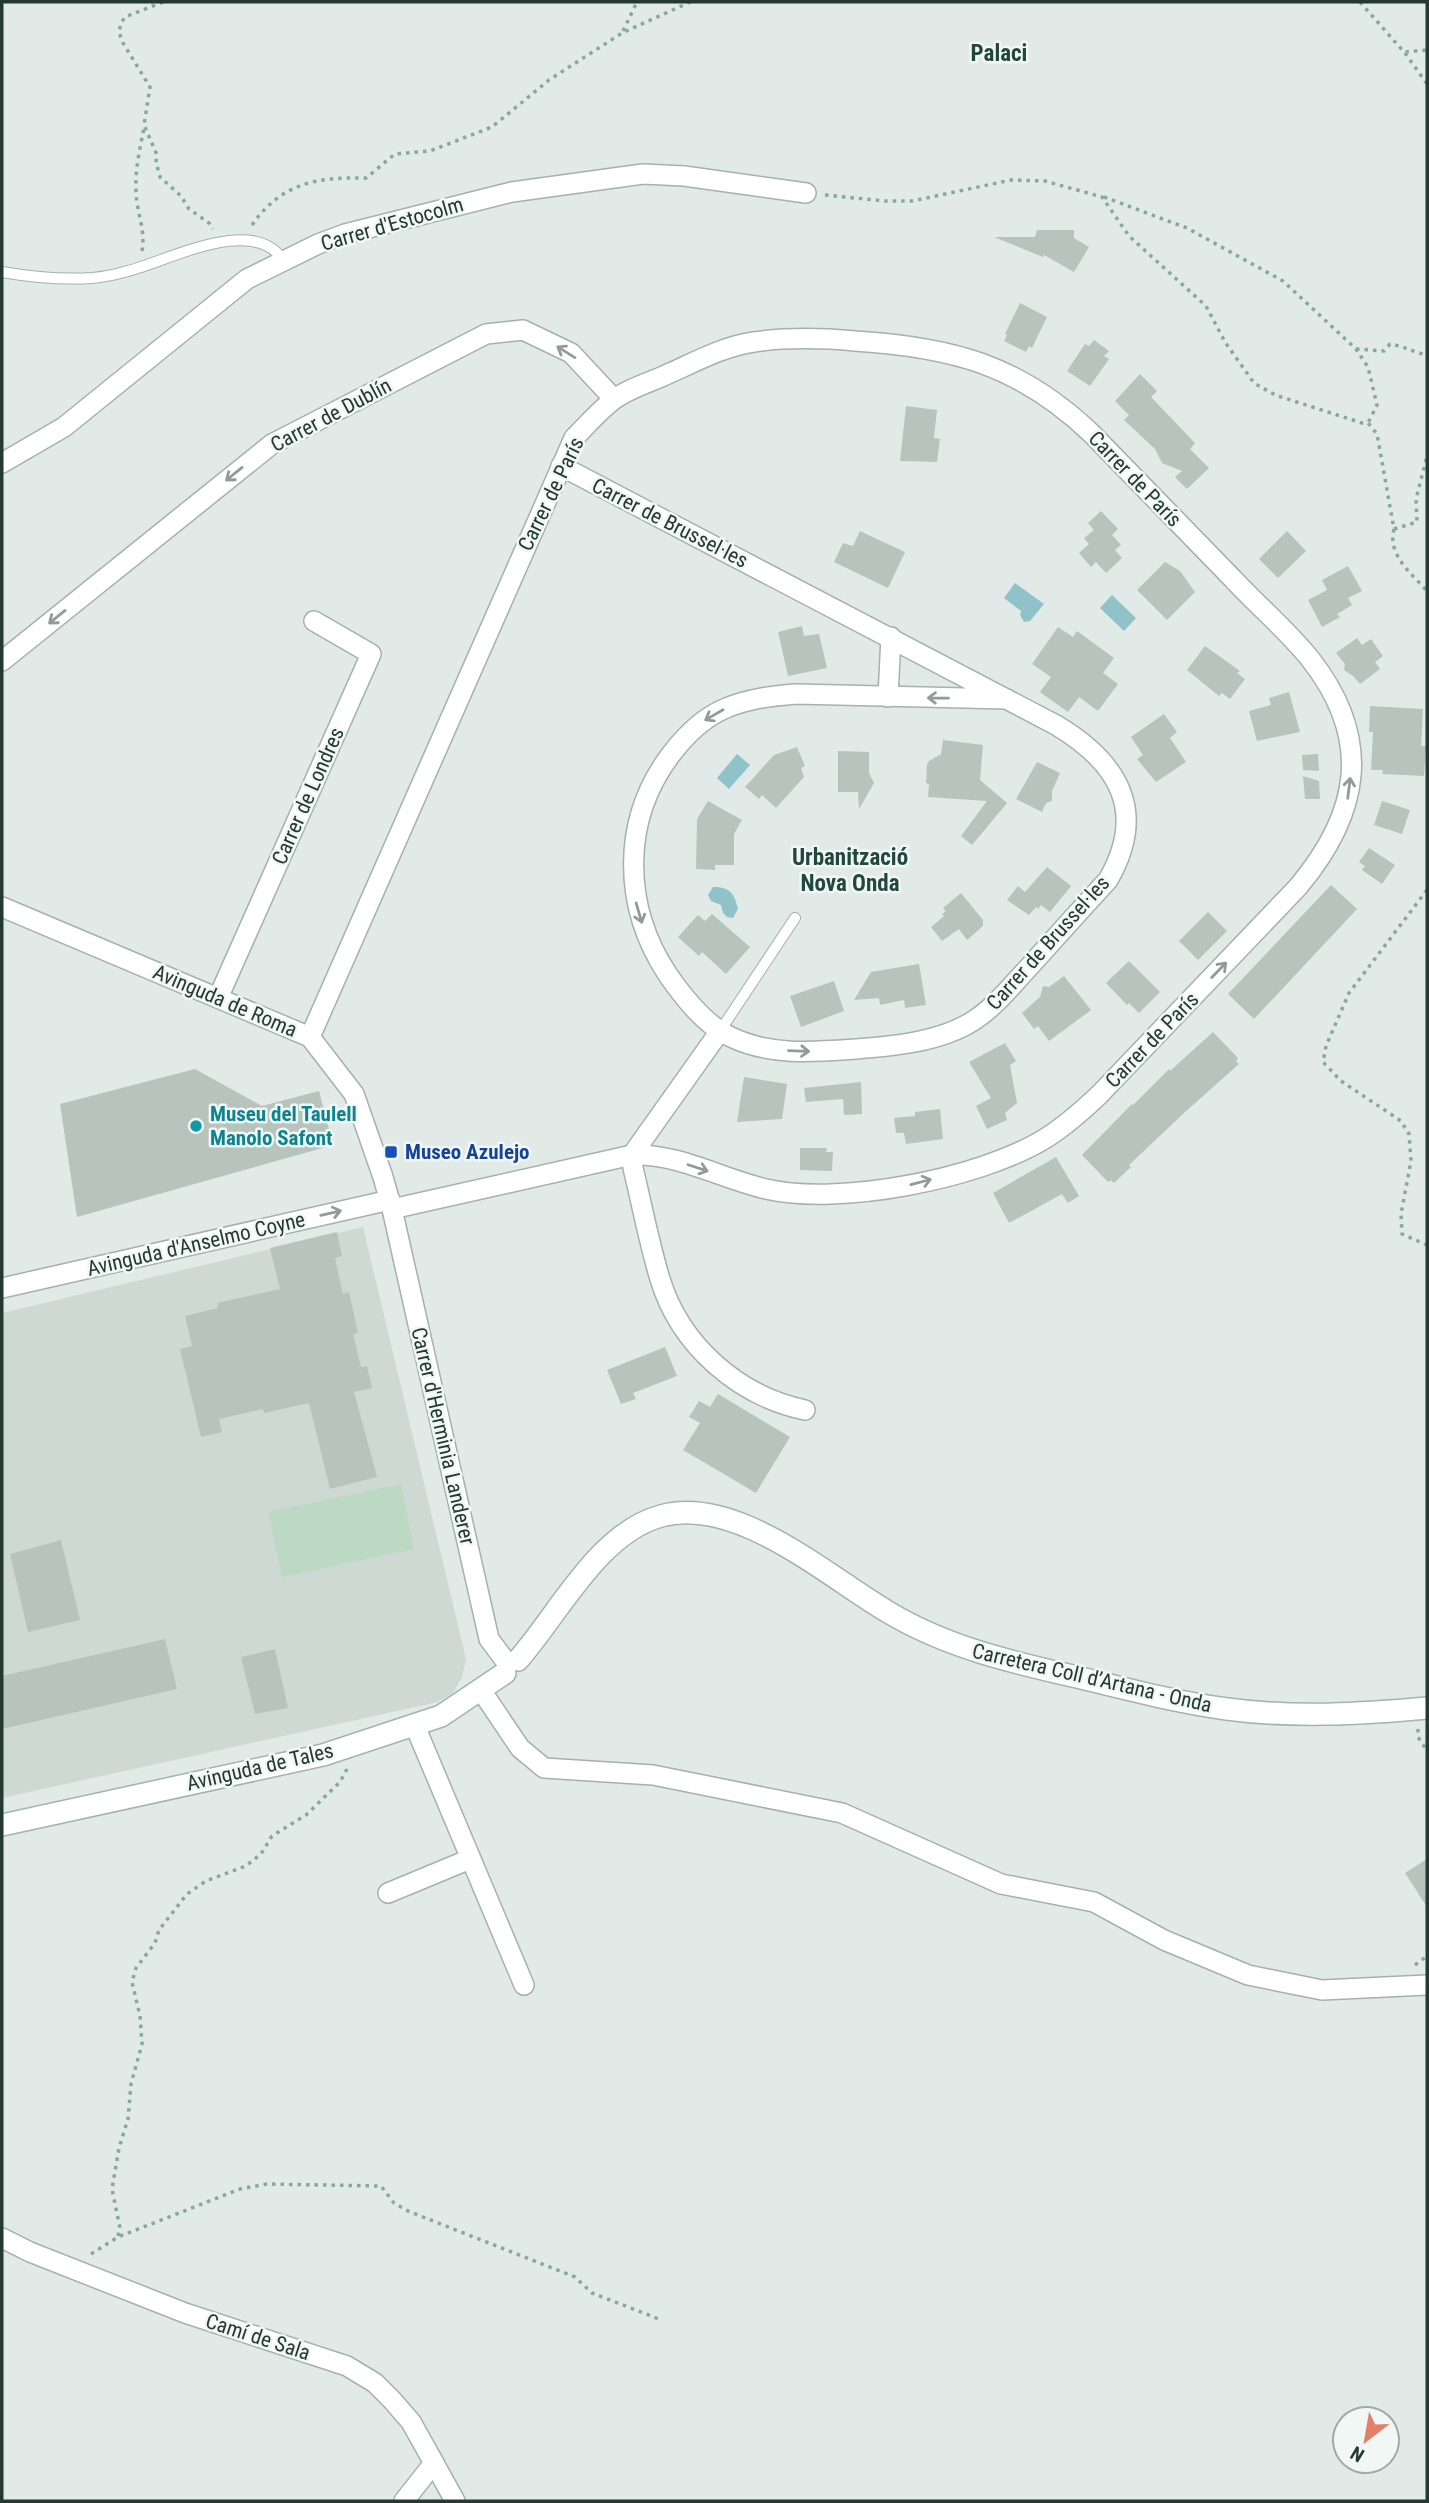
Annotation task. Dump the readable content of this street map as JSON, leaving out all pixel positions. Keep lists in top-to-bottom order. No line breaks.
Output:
{"streets":{"main road":["Carretera Coll d’Artana - Onda","Avinguda de Tales"],"street":["Carrer d'Estocolm","Carrer de Dublín","Carrer de París","Carrer de Brussel·les","Carrer de Londres","Avinguda de Roma","Avinguda d'Anselmo Coyne","Carrer d'Herminia Landerer","Camí de Sala"]},"crossings":[["Carrer de Dublín","Carrer de París"],["Carrer de París","Carrer de Brussel·les"],["Carrer de París","Avinguda de Roma"],["Carrer de París","Avinguda d'Anselmo Coyne"],["Carrer de Londres","Avinguda de Roma"],["Avinguda de Roma","Avinguda d'Anselmo Coyne"],["Avinguda de Roma","Carrer d'Herminia Landerer"],["Avinguda d'Anselmo Coyne","Carrer d'Herminia Landerer"],["Carrer d'Herminia Landerer","Carretera Coll d’Artana - Onda"],["Carrer d'Herminia Landerer","Avinguda de Tales"],["Carretera Coll d’Artana - Onda","Avinguda de Tales"]],"one_way":["Carrer de Dublín","Avinguda d'Anselmo Coyne"],"districts":["Palaci","Urbanització Nova Onda"],"places":{"other":["Museu del Taulell Manolo Safont"],"transit":["Museo Azulejo"]},"north":"bottom left"}
